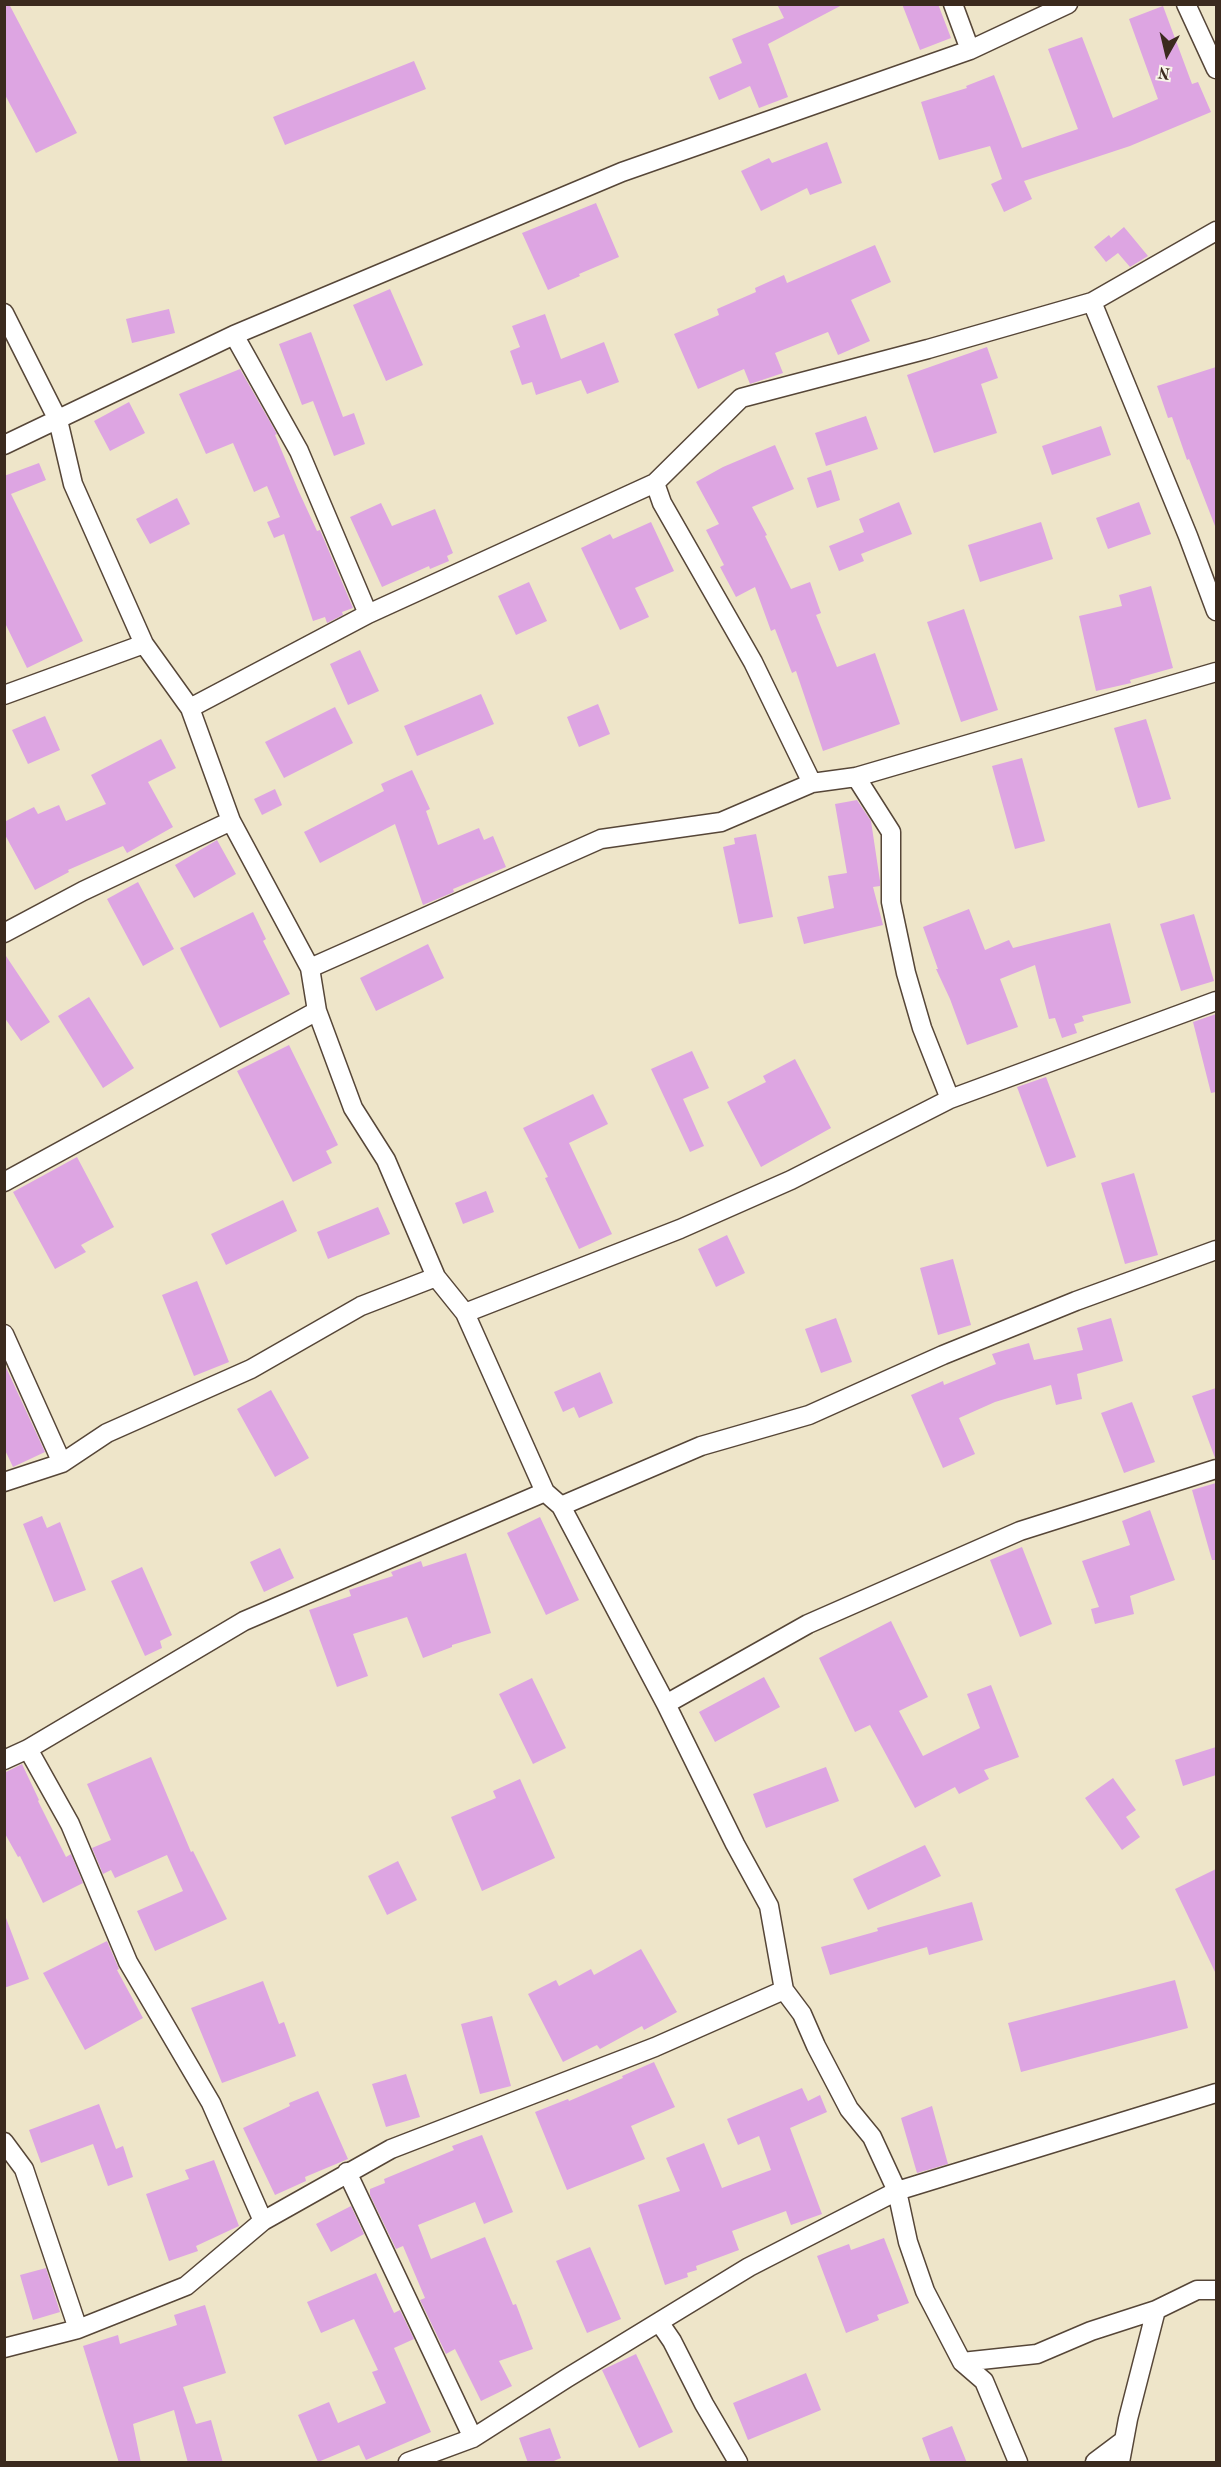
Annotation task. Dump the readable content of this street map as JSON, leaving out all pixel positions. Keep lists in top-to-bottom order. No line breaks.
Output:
{"north":"bottom"}
